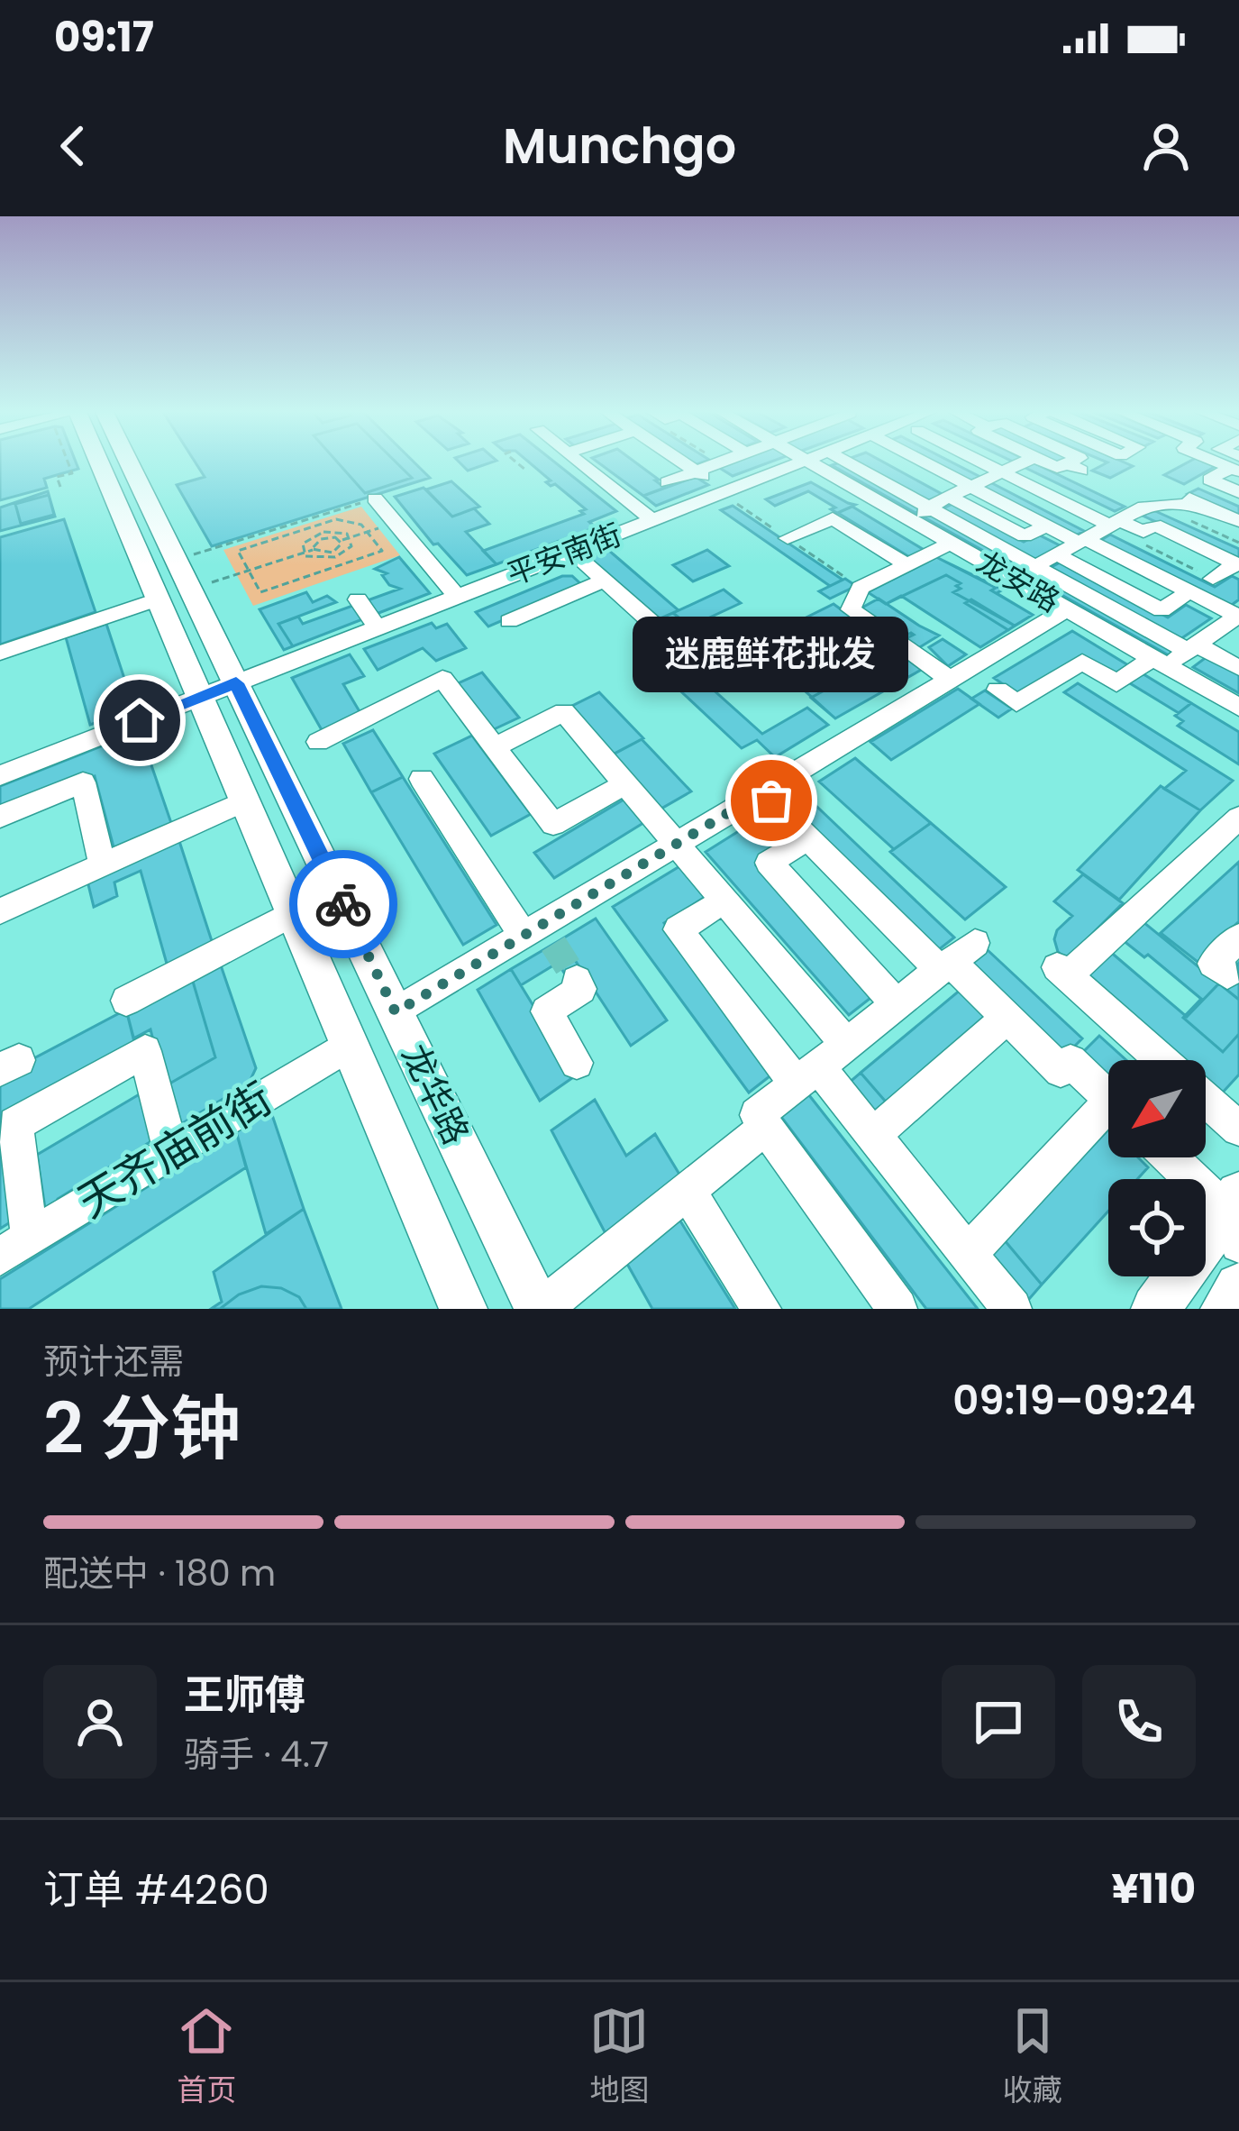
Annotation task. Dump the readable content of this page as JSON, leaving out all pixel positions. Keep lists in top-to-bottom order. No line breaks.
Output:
{"streets":{"main road":["龙华路"],"street":["平安南街","龙安路","天齐庙前街"]},"crossings":[["平安南街","龙华路"],["龙华路","天齐庙前街"]],"places":["迷鹿鲜花批发"],"north":"bottom left","page":{"status":"09:17","header":"Munchgo","bubble":"迷鹿鲜花批发","heading":["2 分钟","预计还需","09:19–09:24"],"panel":["王师傅","骑手 · 4.7","订单 #4260","¥110"],"bar":"配送中 · 180 m","tabs":["首页","地图","收藏"]}}
